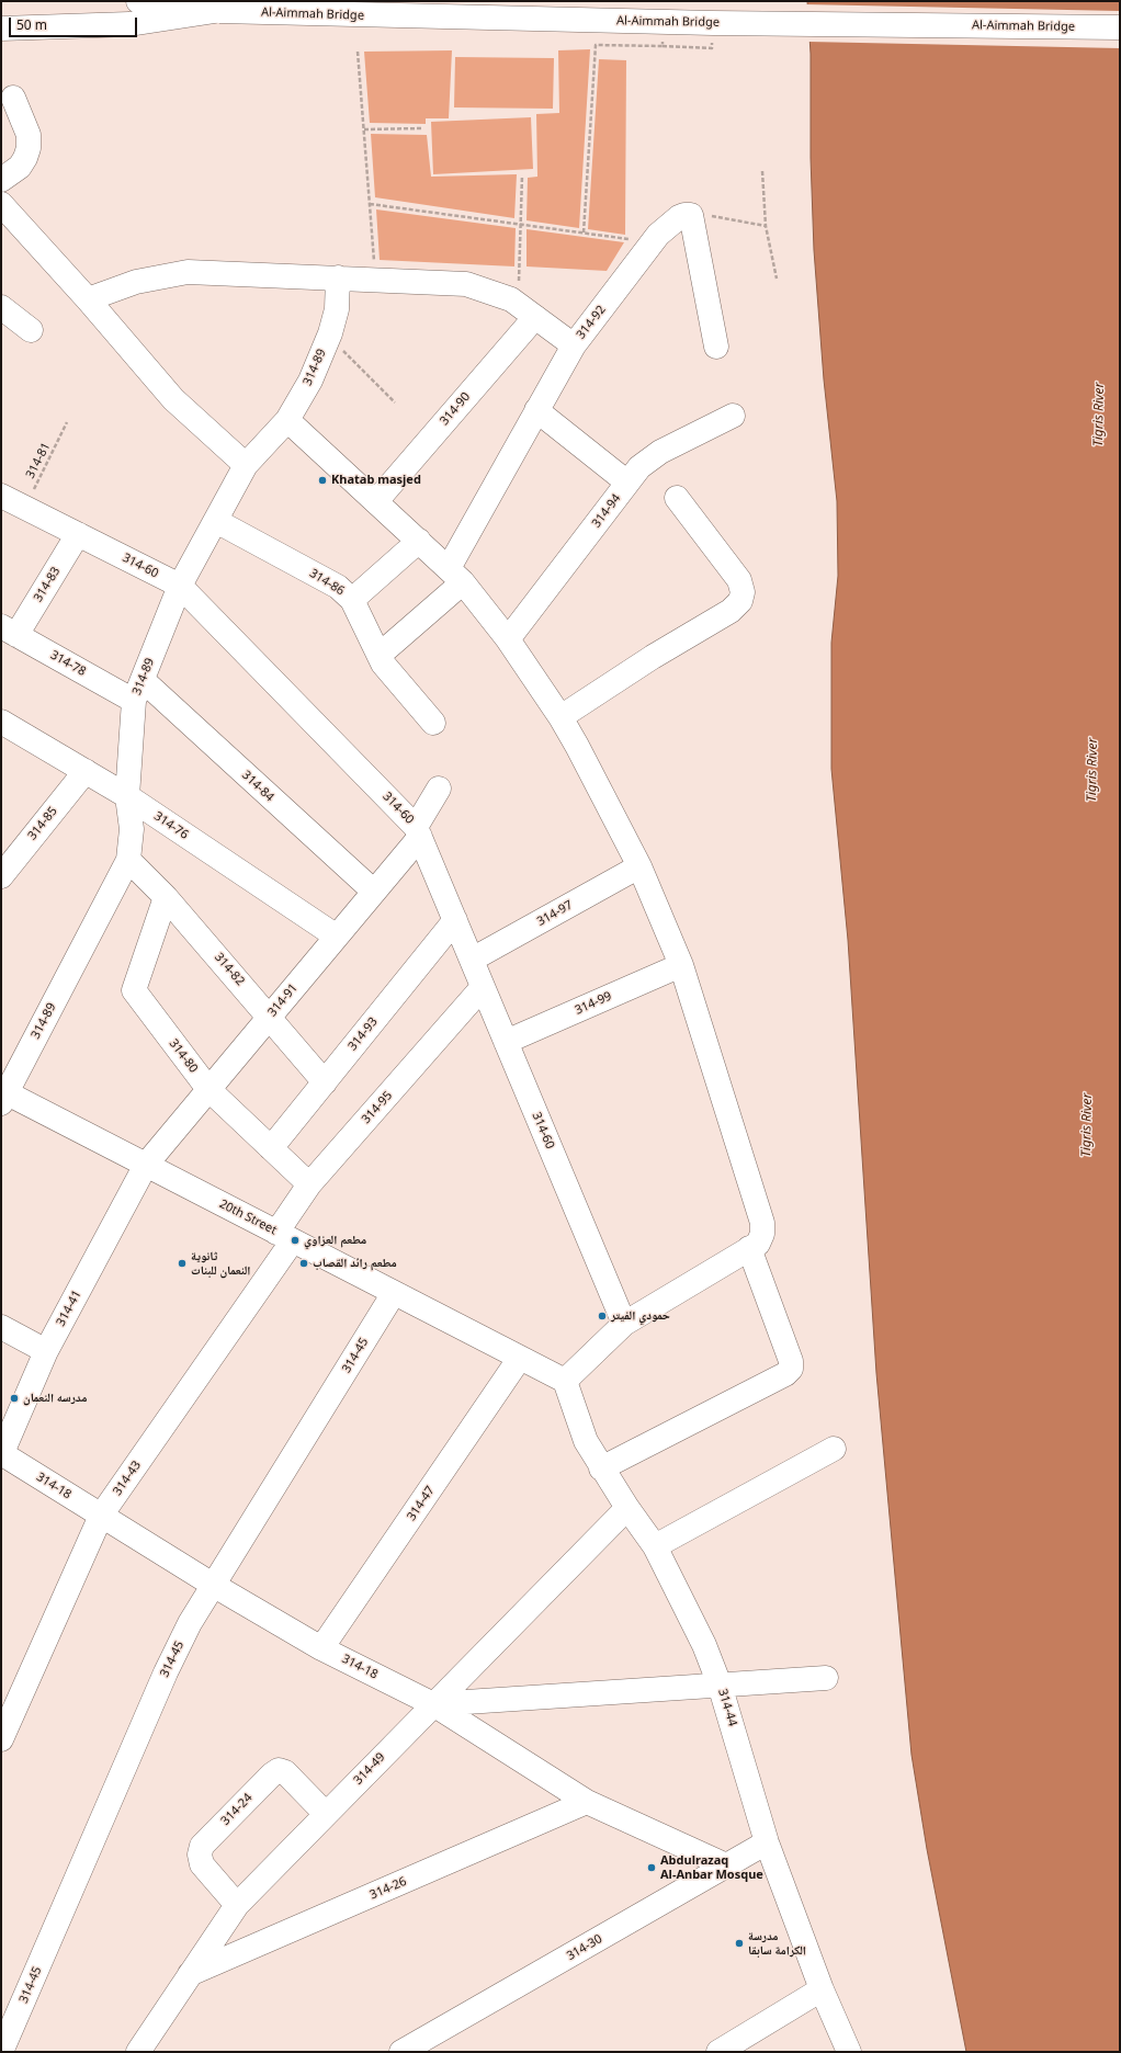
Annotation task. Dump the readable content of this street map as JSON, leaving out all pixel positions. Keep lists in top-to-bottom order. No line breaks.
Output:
{"streets":{"street":["Al-Aimmah Bridge","314-92","314-89","314-90","314-94","314-60","314-86","314-83","314-78","314-84","314-85","314-76","314-97","314-82","314-91","314-99","314-93","314-80","314-95","20th Street","314-41","314-45","314-43","314-18","314-47","314-44","314-49","314-24","314-26","314-30"],"path":["314-81"]},"crossings":[["314-92","314-86"],["314-89","314-60"],["314-89","314-86"],["314-89","314-78"],["314-89","314-84"],["314-89","314-76"],["314-89","314-82"],["314-89","20th Street"],["314-81","314-60"],["314-60","314-83"],["314-60","314-97"],["314-60","314-91"],["314-60","314-99"],["314-60","314-93"],["314-60","314-95"],["314-83","314-78"],["314-78","314-84"],["314-84","314-91"],["314-85","314-76"],["314-76","314-91"],["314-82","314-91"],["314-82","314-93"],["314-82","314-80"],["314-91","314-80"],["314-91","20th Street"],["314-91","314-41"],["314-93","314-80"],["314-80","314-95"],["314-95","20th Street"],["314-95","314-43"],["20th Street","314-41"],["20th Street","314-45"],["20th Street","314-43"],["20th Street","314-47"],["20th Street","314-44"],["314-41","314-18"],["314-45","314-18"],["314-43","314-18"],["314-18","314-47"],["314-18","314-49"],["314-18","314-26"],["314-18","314-30"],["314-44","314-49"],["314-44","314-30"],["314-49","314-24"],["314-49","314-26"]],"water":["Tigris River"],"places":["Khatab masjed","مطعم العزاوي","ثانوية النعمان للبنات","مطعم رائد القصاب","حمودي الفيتر","مدرسه النعمان","Abdulrazaq Al-Anbar Mosque","مدرسة الكرامة سابقا"],"scale_bar":"50 m"}
